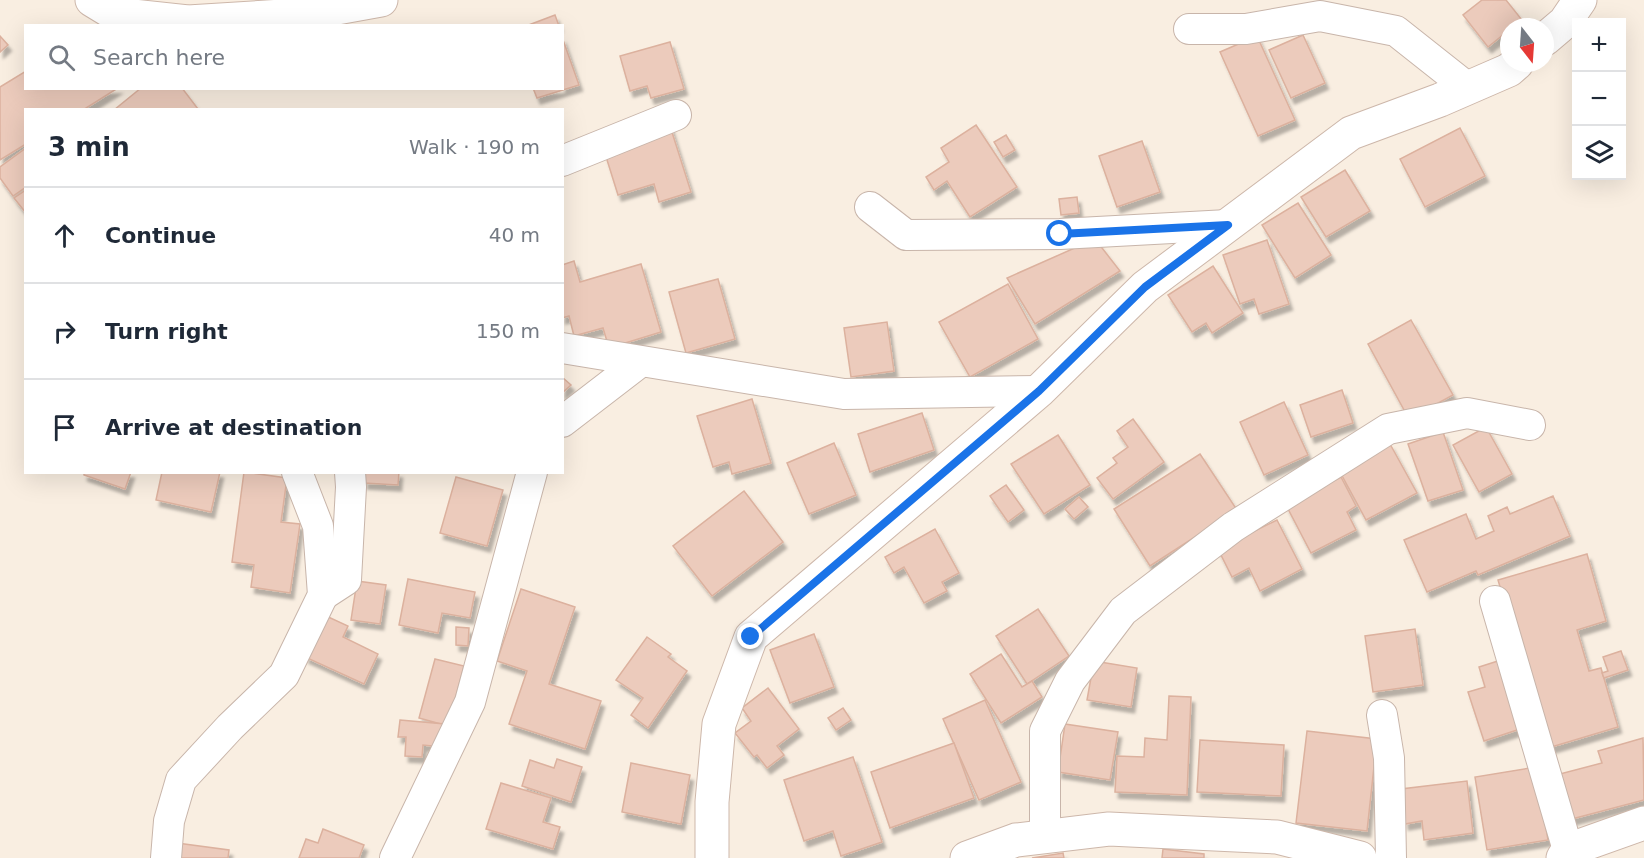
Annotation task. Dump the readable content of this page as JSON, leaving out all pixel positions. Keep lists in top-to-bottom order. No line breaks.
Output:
{"north":"bottom","page":{"map_buttons":["+","−"],"search":"Search here","heading":["3 min","Walk · 190 m"],"list":[["Continue","40 m"],["Turn right","150 m"],"Arrive at destination"]}}
